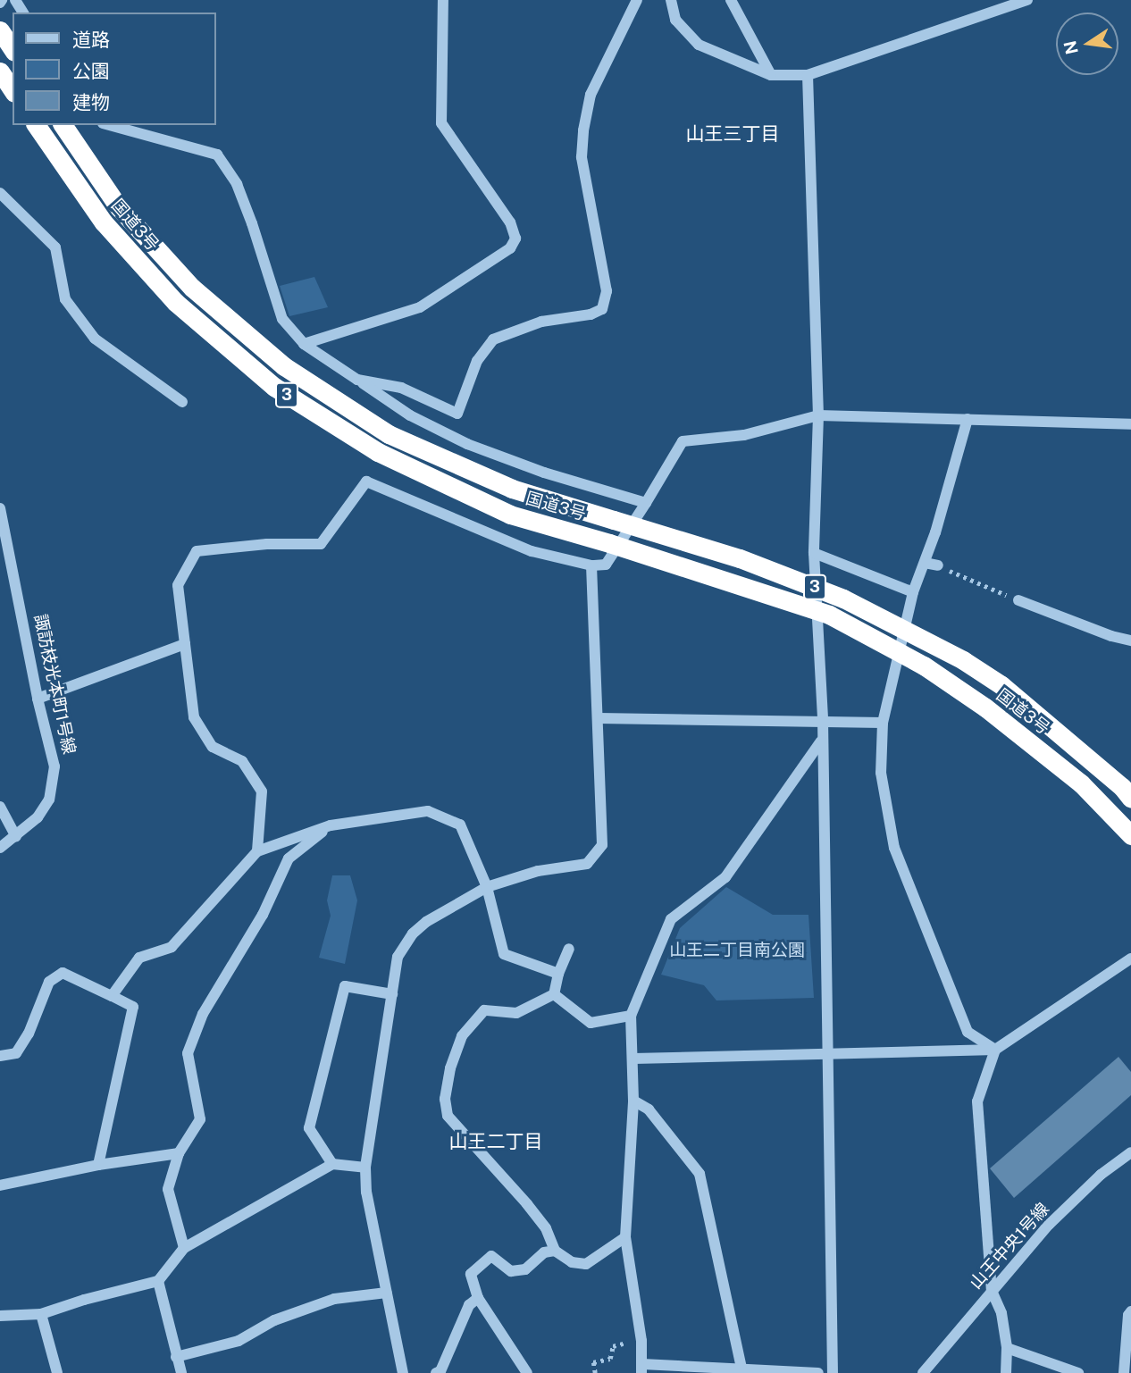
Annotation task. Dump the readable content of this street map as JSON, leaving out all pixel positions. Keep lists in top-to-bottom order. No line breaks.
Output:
{"streets":{"highway":["国道3号","3"],"street":["諏訪枝光本町1号線","山王中央1号線"]},"districts":["山王三丁目","山王二丁目"],"parks":["山王二丁目南公園"],"legend":["道路","公園","建物"],"north":"left"}
